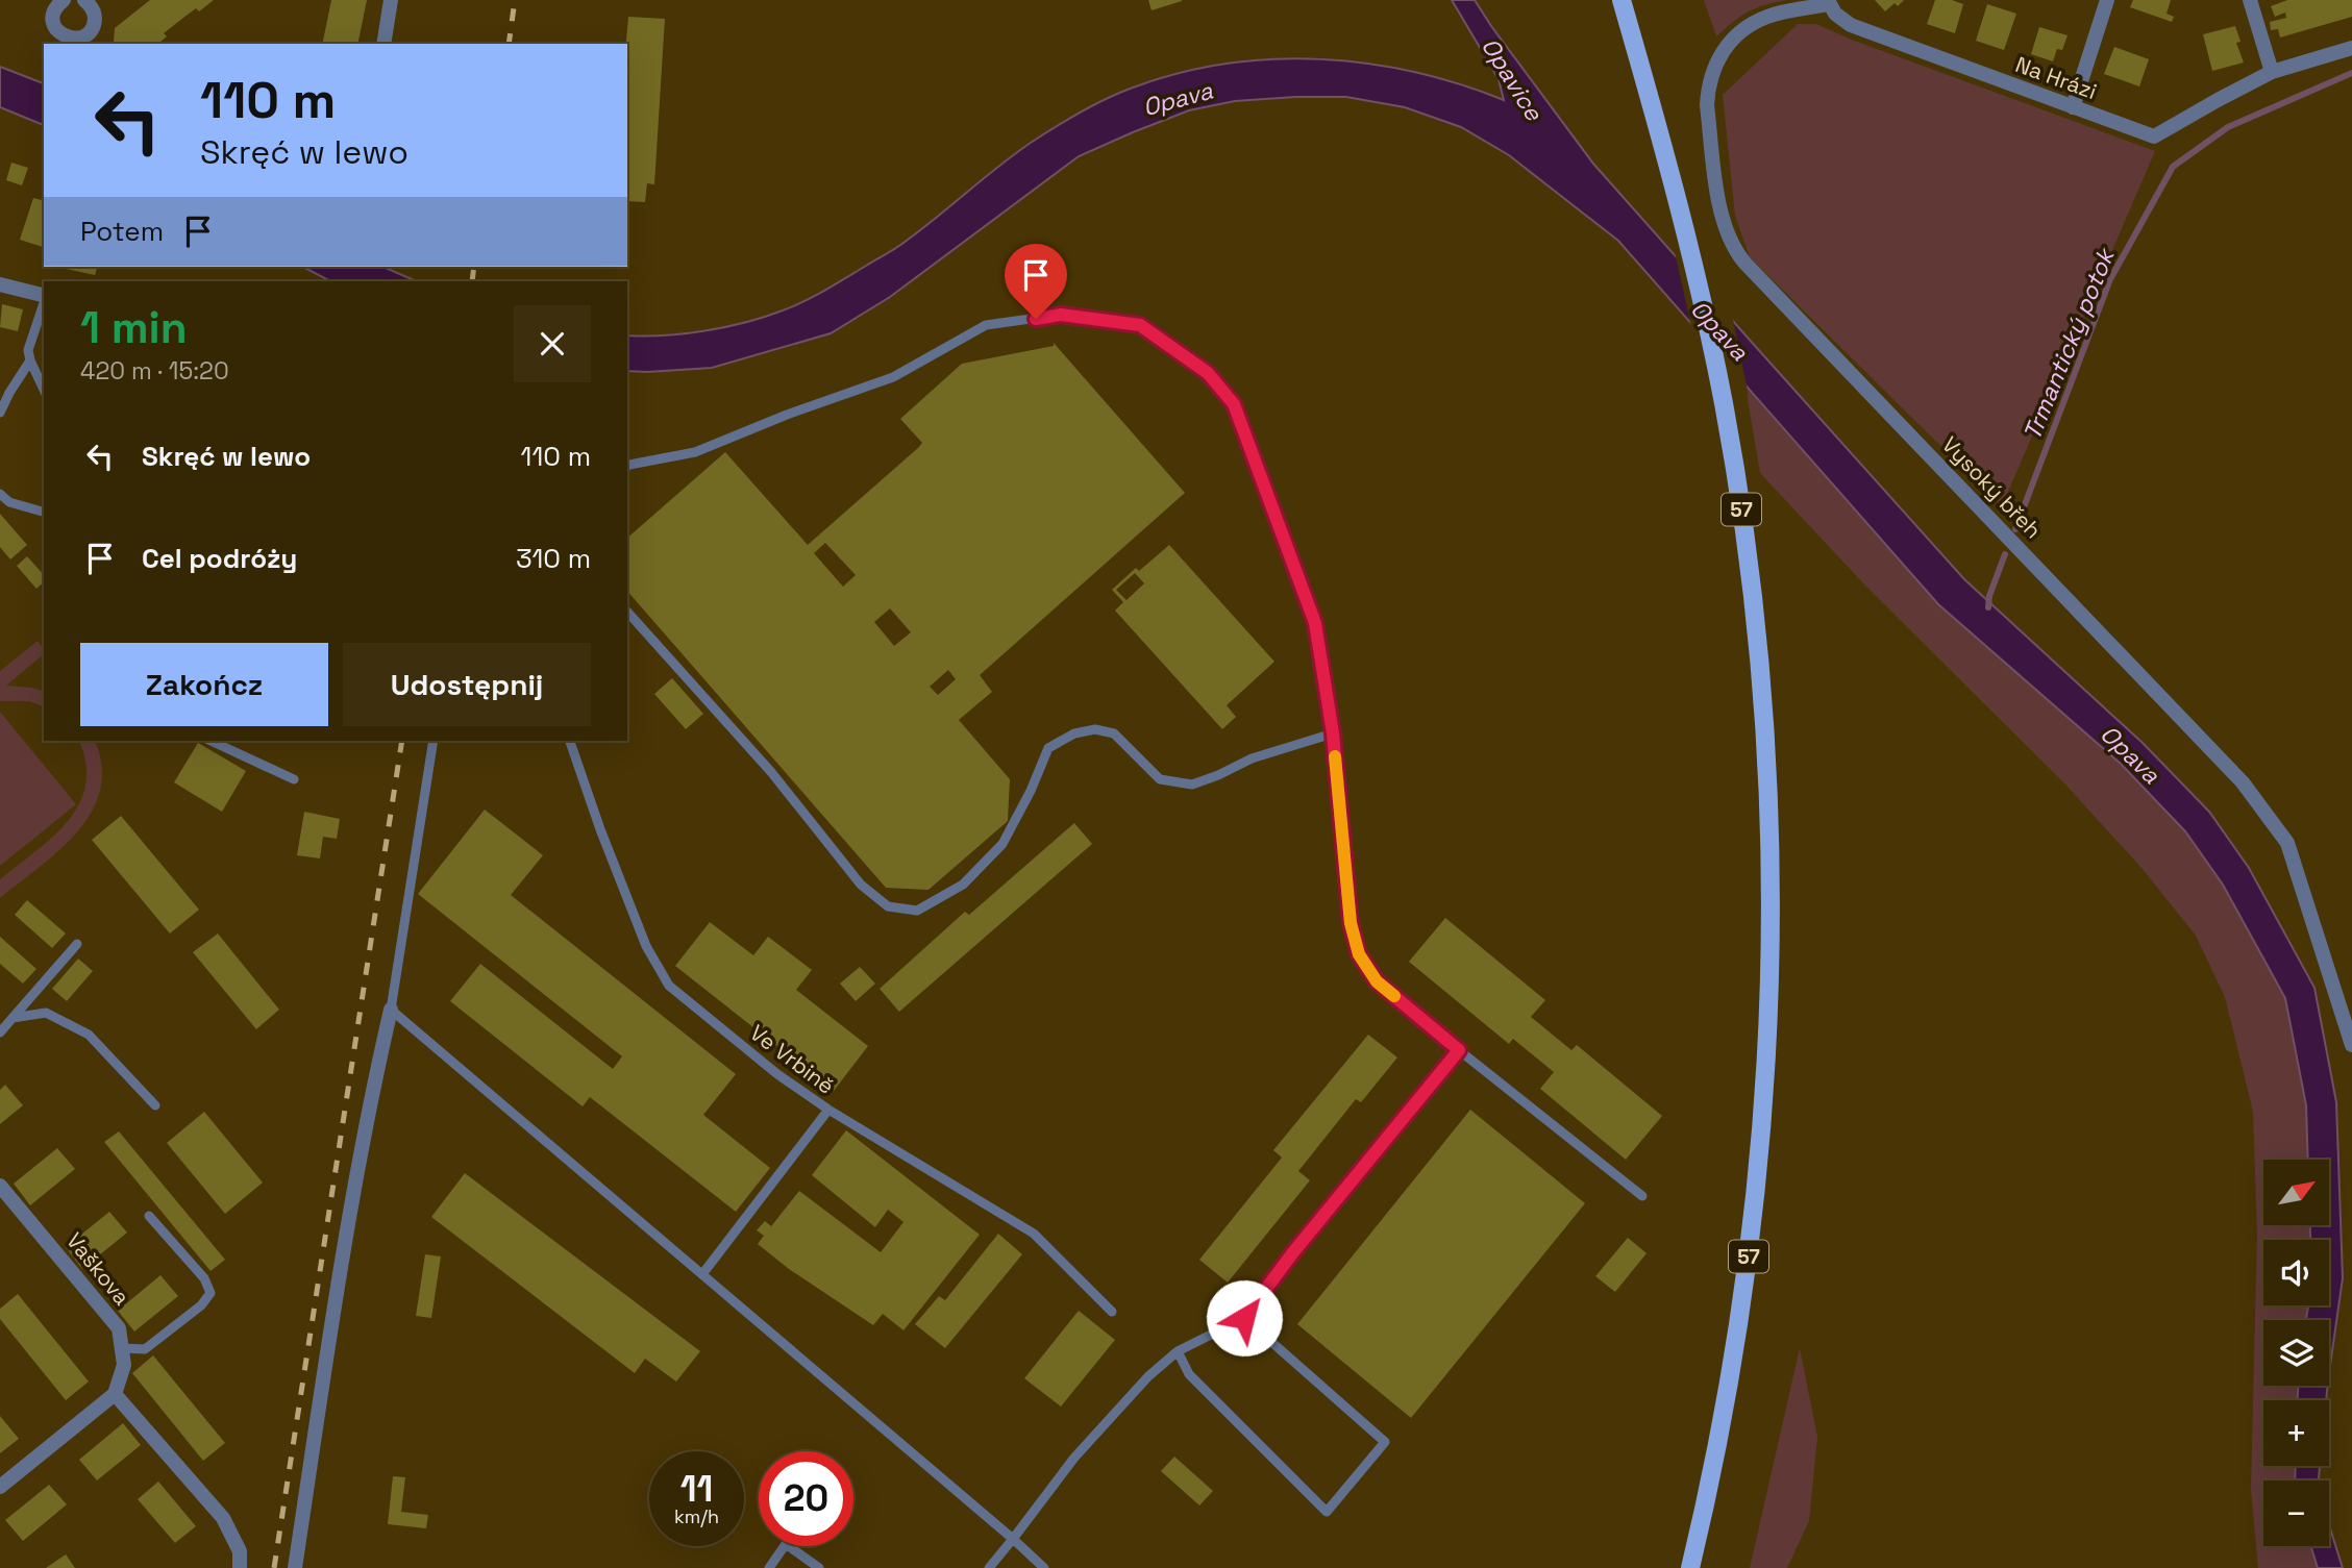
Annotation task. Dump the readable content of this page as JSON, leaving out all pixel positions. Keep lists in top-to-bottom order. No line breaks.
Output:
{"streets":{"main road":["57"],"street":["Na Hrázi","Vysoký břeh","Vaškova"],"lane":["Ve Vrbině"]},"crossings":[["Na Hrázi","Vysoký břeh"]],"water":["Opavice","Opava","Trmantický potok"],"north":"top right","page":{"turn":["110 m","Skręć w lewo"],"then":"Potem","heading":["1 min","420 m · 15:20"],"list":[{"name":"Skręć w lewo","value":"110 m"},{"name":"Cel podróży","value":"310 m"}],"buttons":["Zakończ","Udostępnij"],"map_buttons":["+","−"],"speed":"11 km/h","limit":"20"}}
